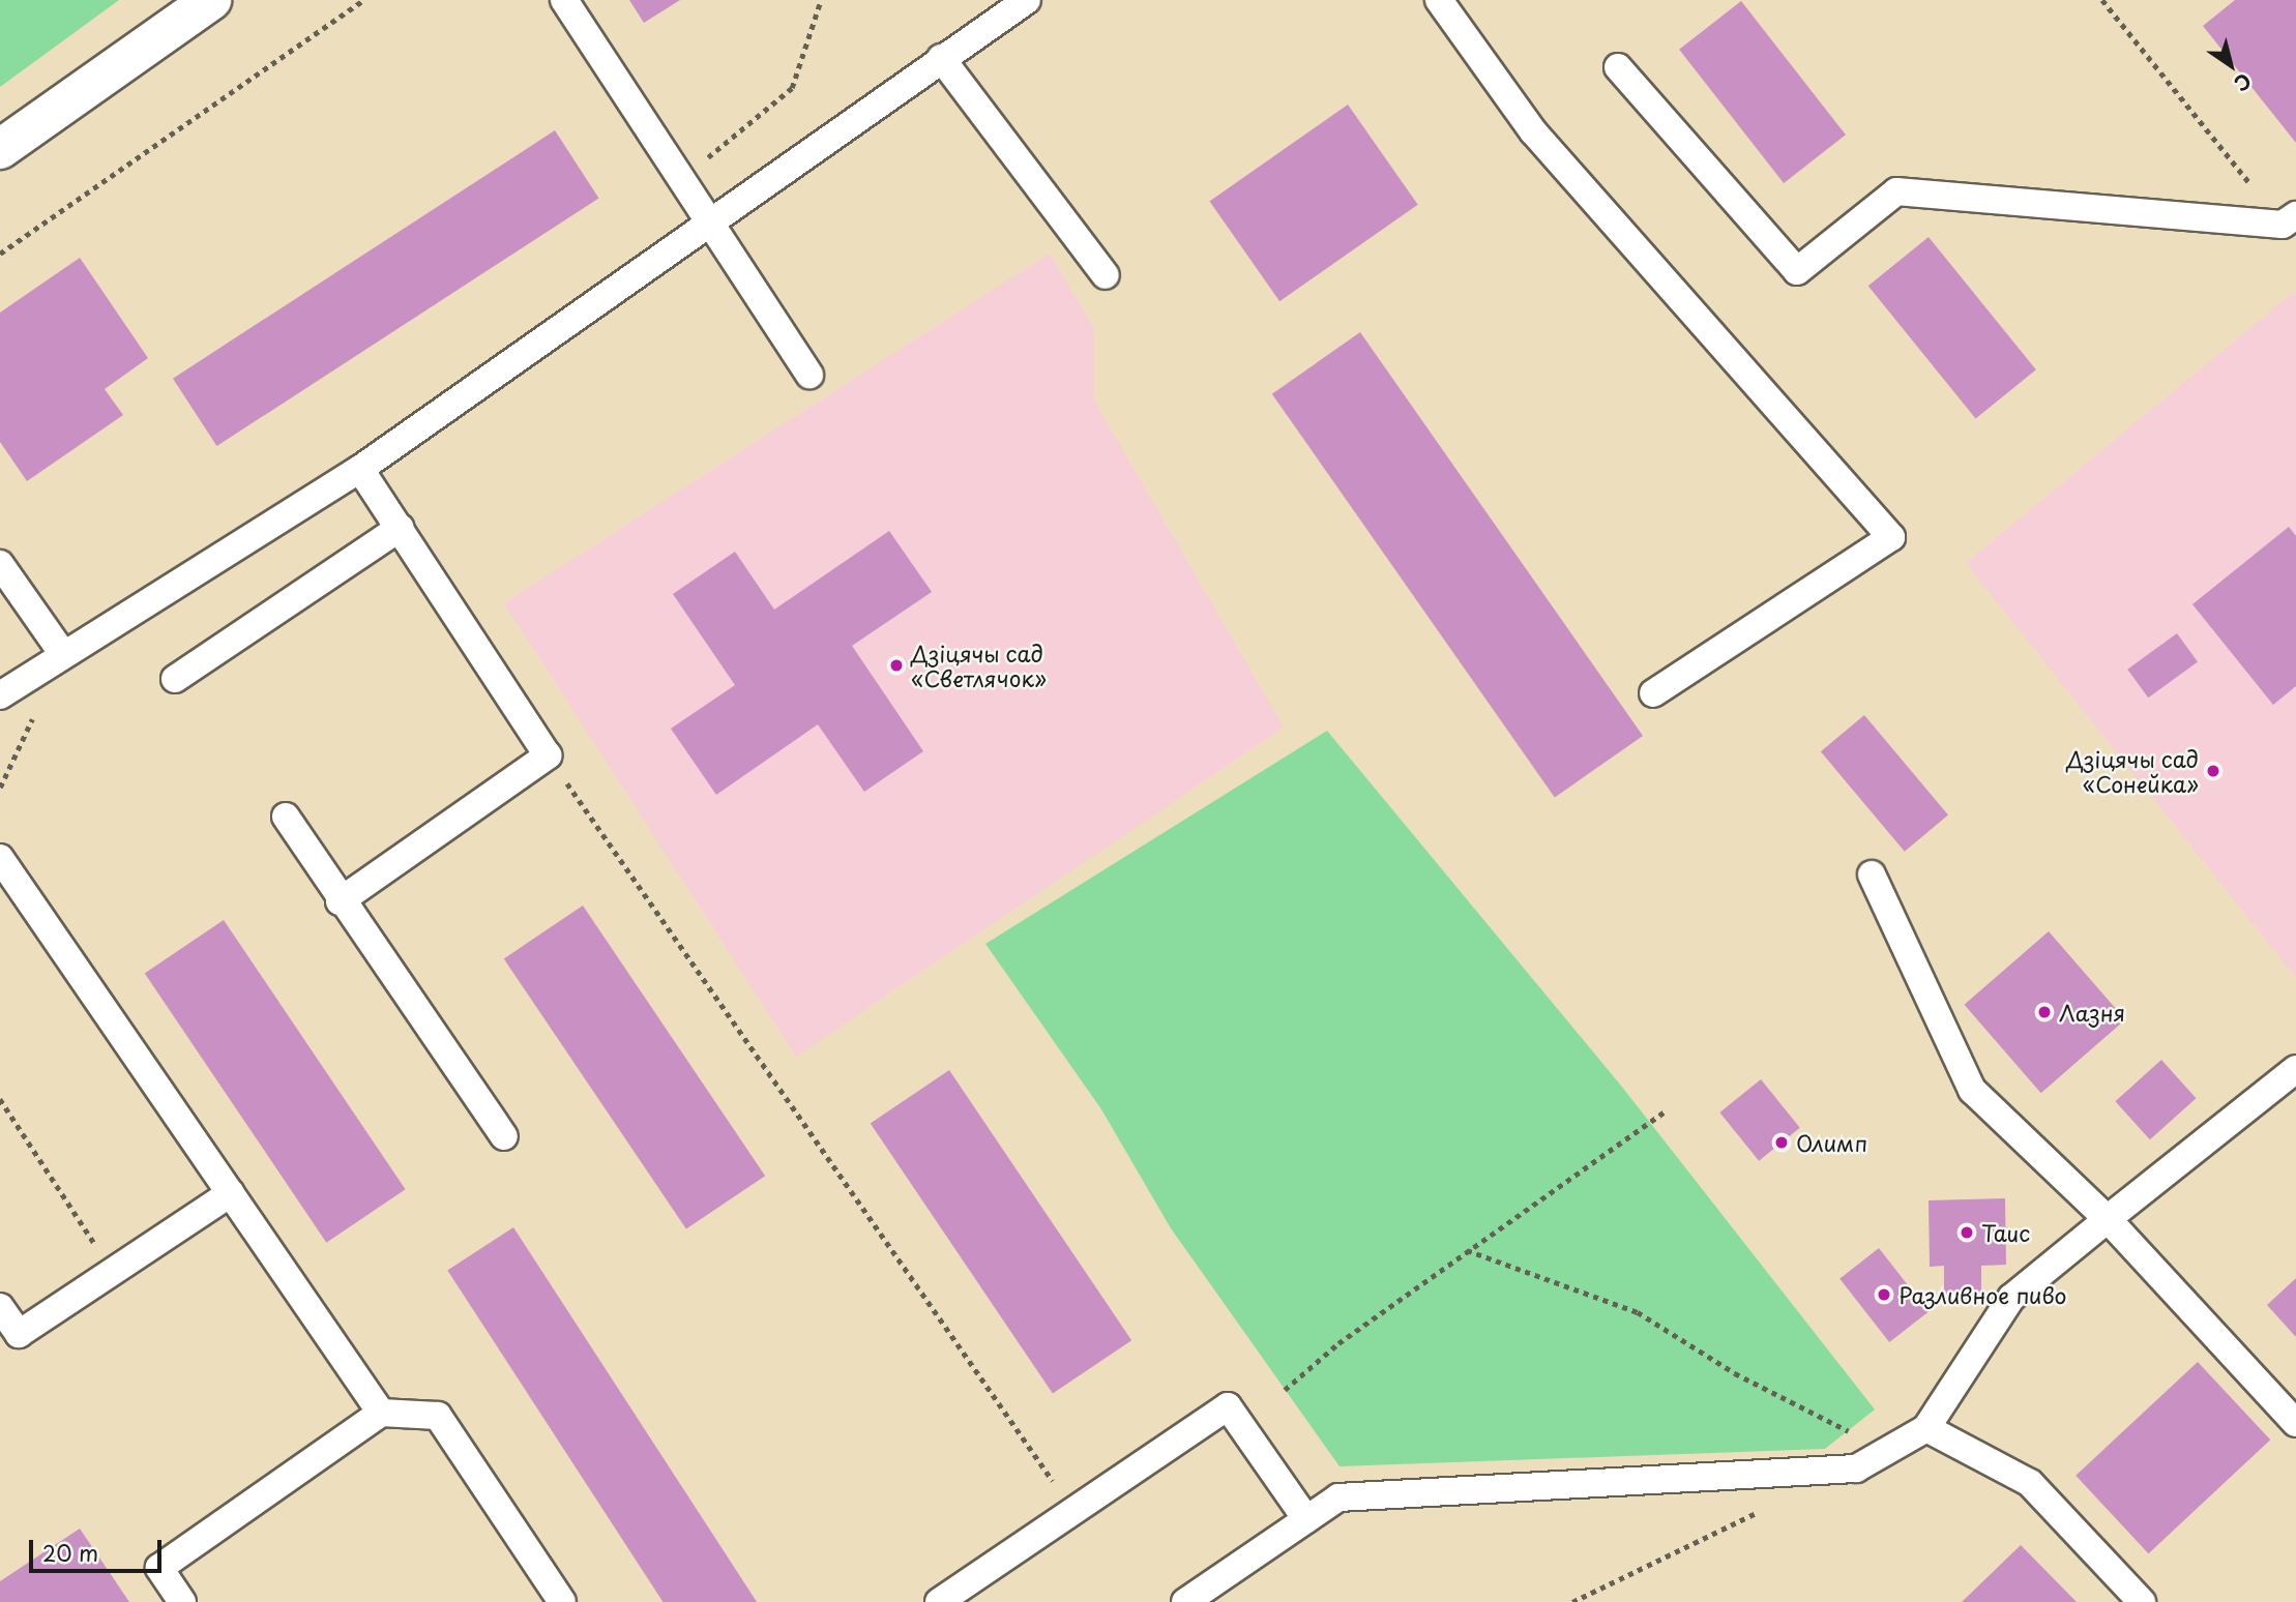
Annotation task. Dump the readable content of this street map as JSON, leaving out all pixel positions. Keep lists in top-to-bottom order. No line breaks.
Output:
{"places":["Дзіцячы сад «Светлячок»","Дзіцячы сад «Сонейка»","Лазня","Олимп","Таис","Разливное пиво"],"scale_bar":"20 m","north":"bottom right"}
